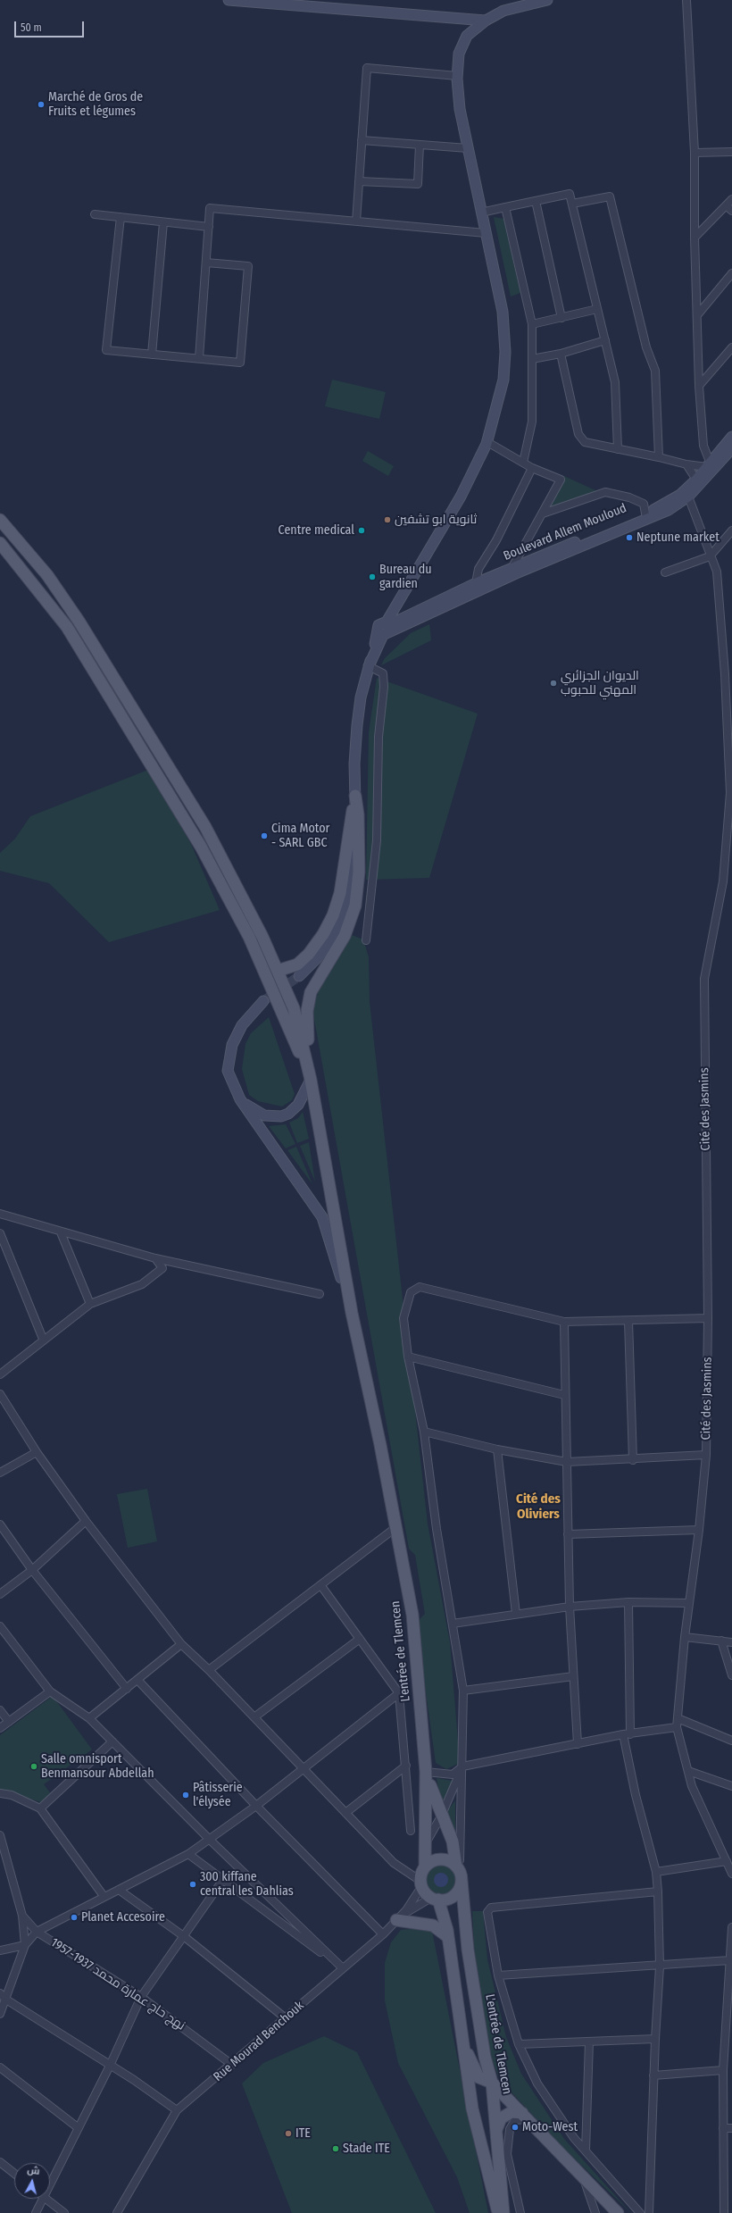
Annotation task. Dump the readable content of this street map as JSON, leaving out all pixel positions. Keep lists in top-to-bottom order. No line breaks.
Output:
{"streets":{"main road":["Boulevard Allem Mouloud","L'entrée de Tlemcen"],"street":["Cité des Jasmins","نهج حاج عمارة محمد 1937-1957","Rue Mourad Benchouk"]},"crossings":[["Boulevard Allem Mouloud","Cité des Jasmins"],["L'entrée de Tlemcen","Rue Mourad Benchouk"],["نهج حاج عمارة محمد 1937-1957","Rue Mourad Benchouk"]],"districts":["Cité des Oliviers"],"places":["Marché de Gros de Fruits et légumes","ثانوية ابو تشفين","Centre medical","Neptune market","Bureau du gardien","الديوان الجزائري المهني للحبوب","Cima Motor - SARL GBC","Salle omnisport Benmansour Abdellah","Pâtisserie l'élysée","300 kiffane central les Dahlias","Planet Accesoire","Moto-West","ITE","Stade ITE"],"scale_bar":"50 m","north":"top"}
